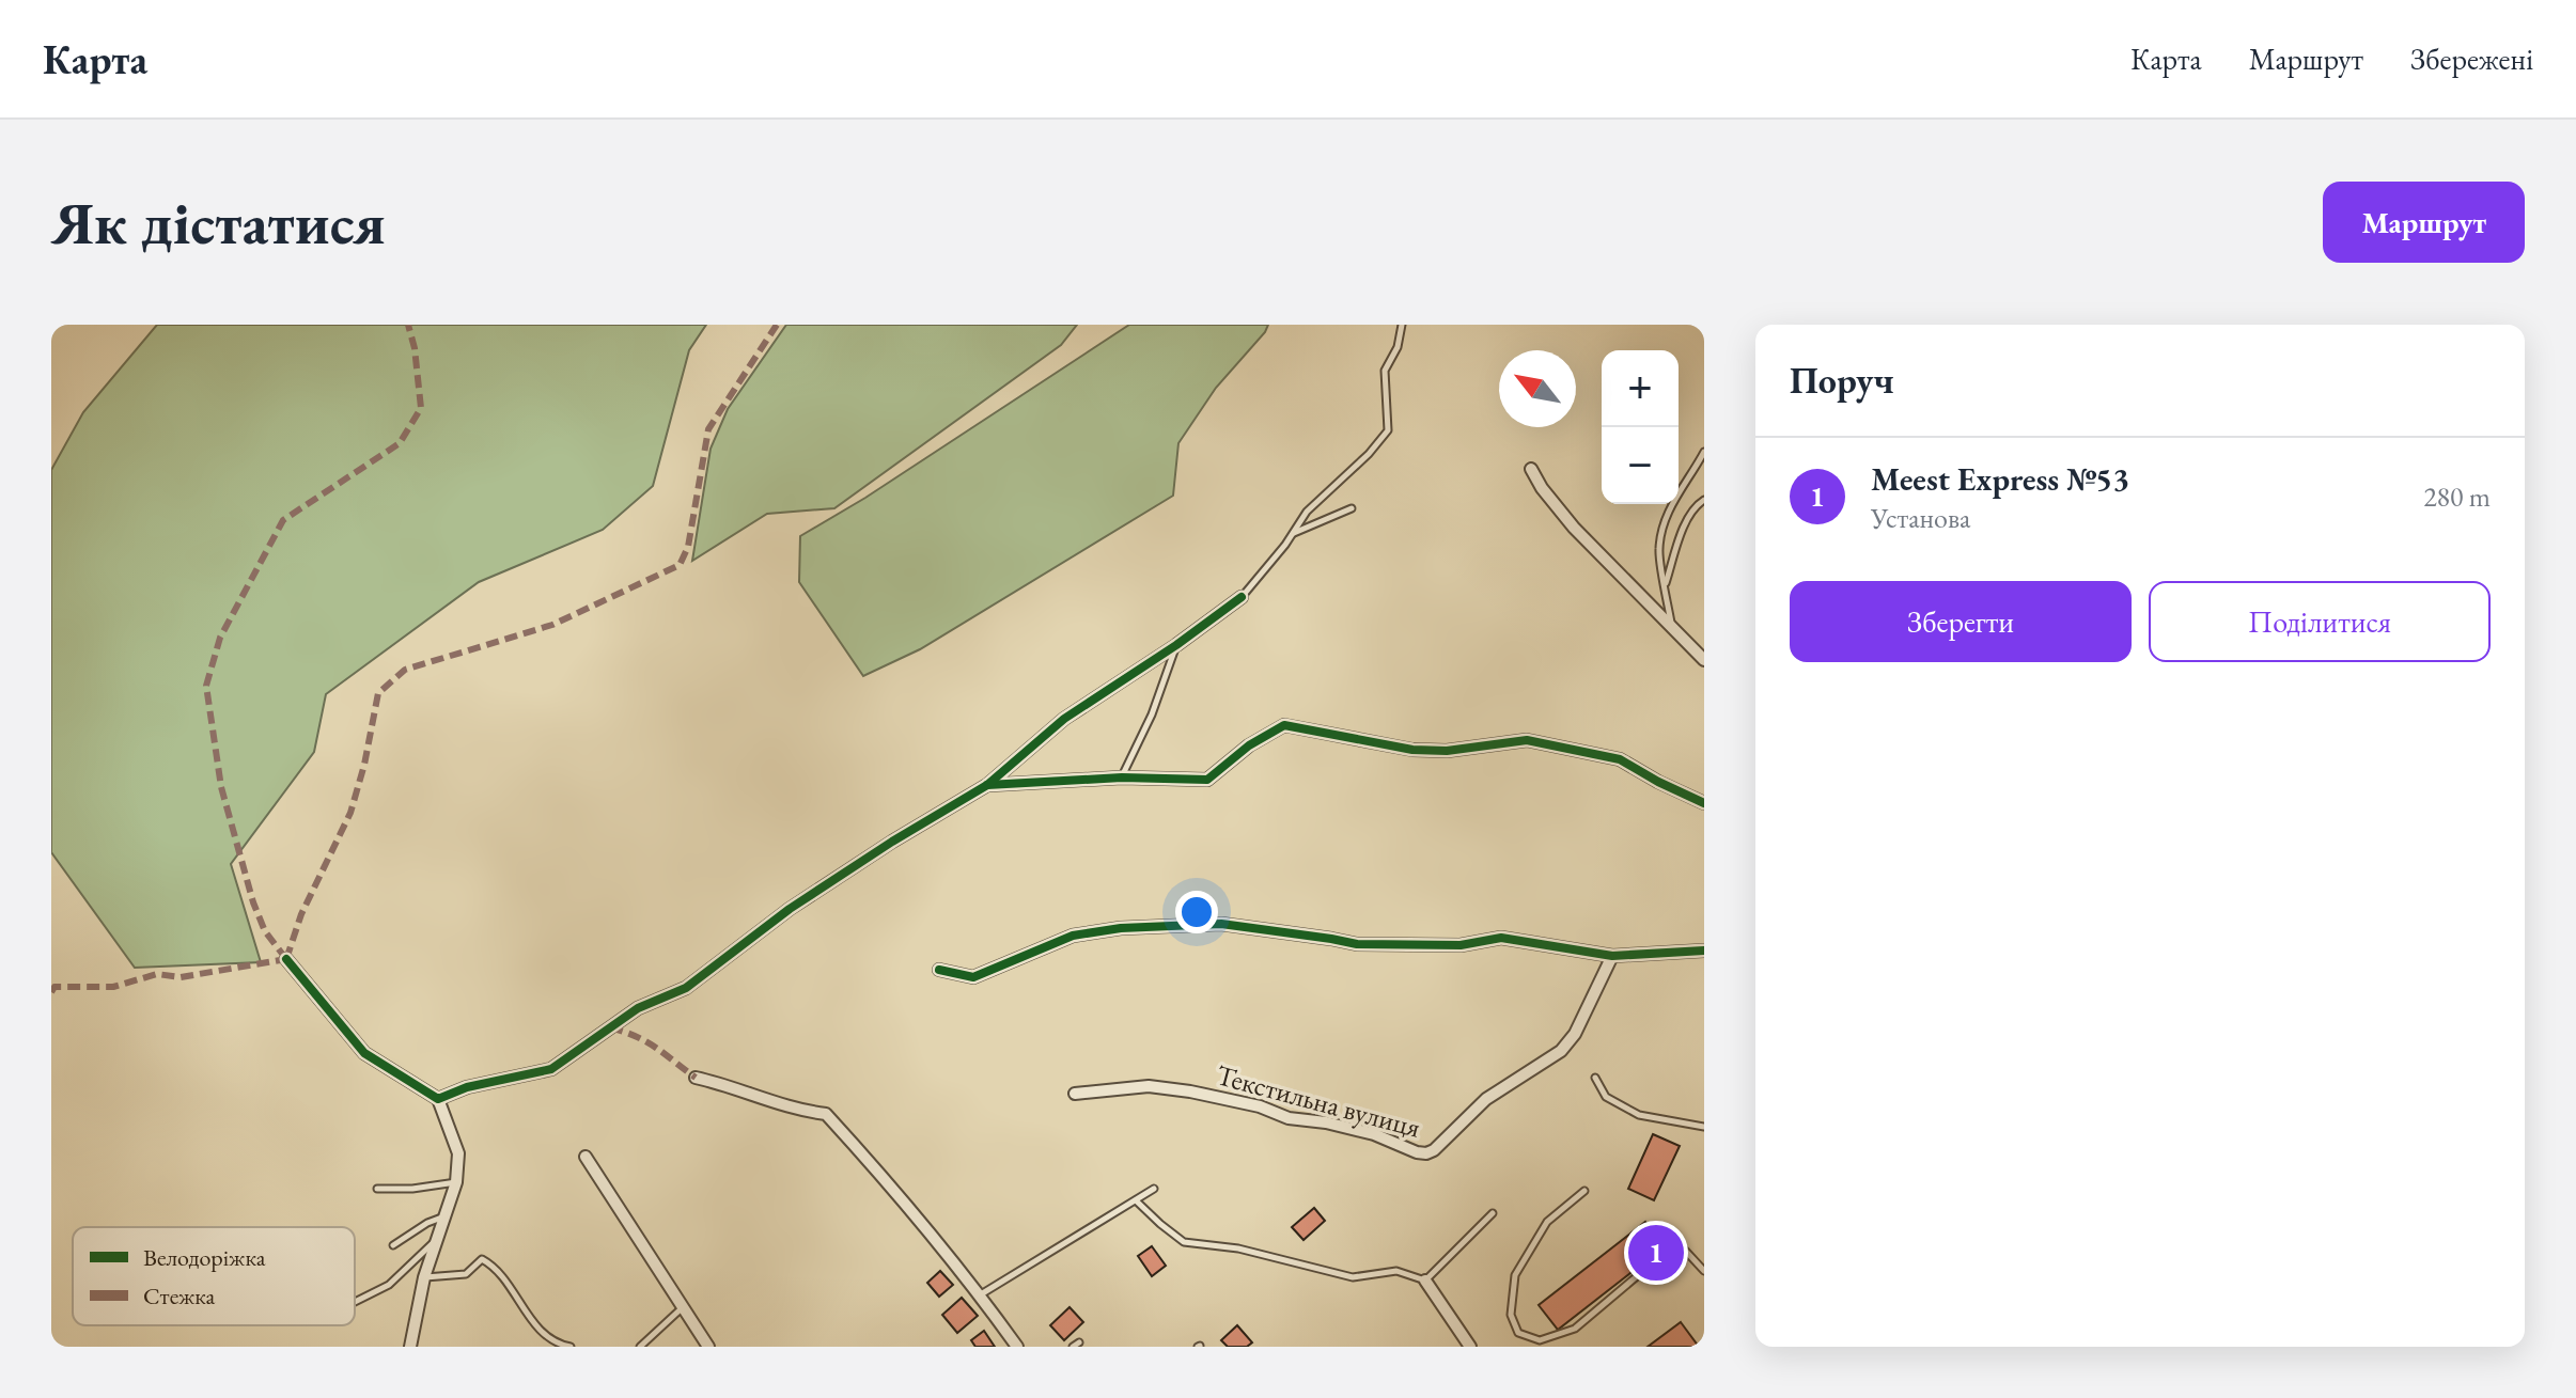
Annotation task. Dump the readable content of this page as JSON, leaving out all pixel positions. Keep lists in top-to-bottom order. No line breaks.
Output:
{"streets":{"street":["Текстильна вулиця"]},"legend":["Велодоріжка","Стежка"],"north":"top left","page":{"header":"Карта","nav":["Карта","Маршрут","Збережені"],"buttons":["Маршрут",["Зберегти","Поділитися"]],"title":"Як дістатися","heading":"Поруч","map_buttons":["+","−"],"list":[{"mark":"1","name":"Meest Express №53","note":"Установа","value":"280 m"}],"pins":"1"}}
